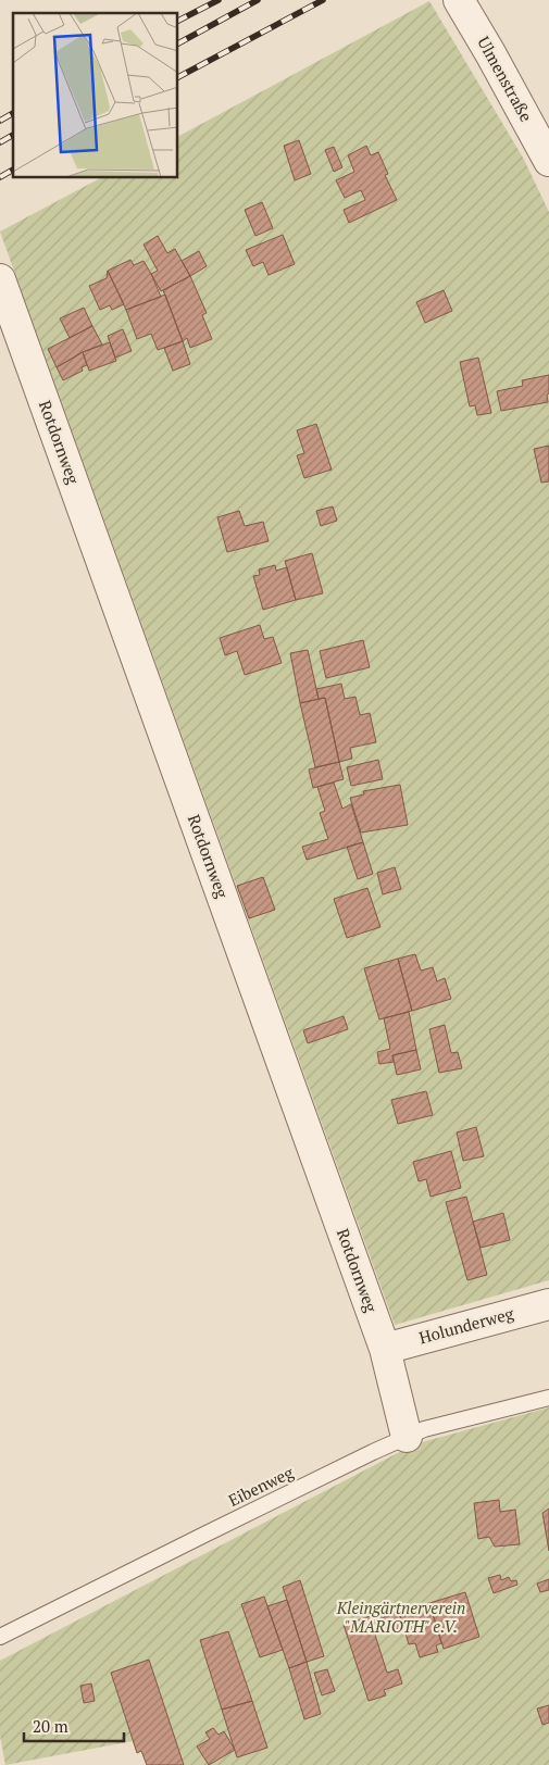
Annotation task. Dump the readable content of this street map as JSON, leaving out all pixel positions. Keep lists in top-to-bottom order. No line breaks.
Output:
{"streets":{"street":["Ulmenstraße","Rotdornweg","Holunderweg"],"lane":["Eibenweg"]},"crossings":[["Rotdornweg","Holunderweg"],["Rotdornweg","Eibenweg"]],"parks":["Kleingärtnerverein \"MARIOTH\" e.V."],"scale_bar":"20 m"}
